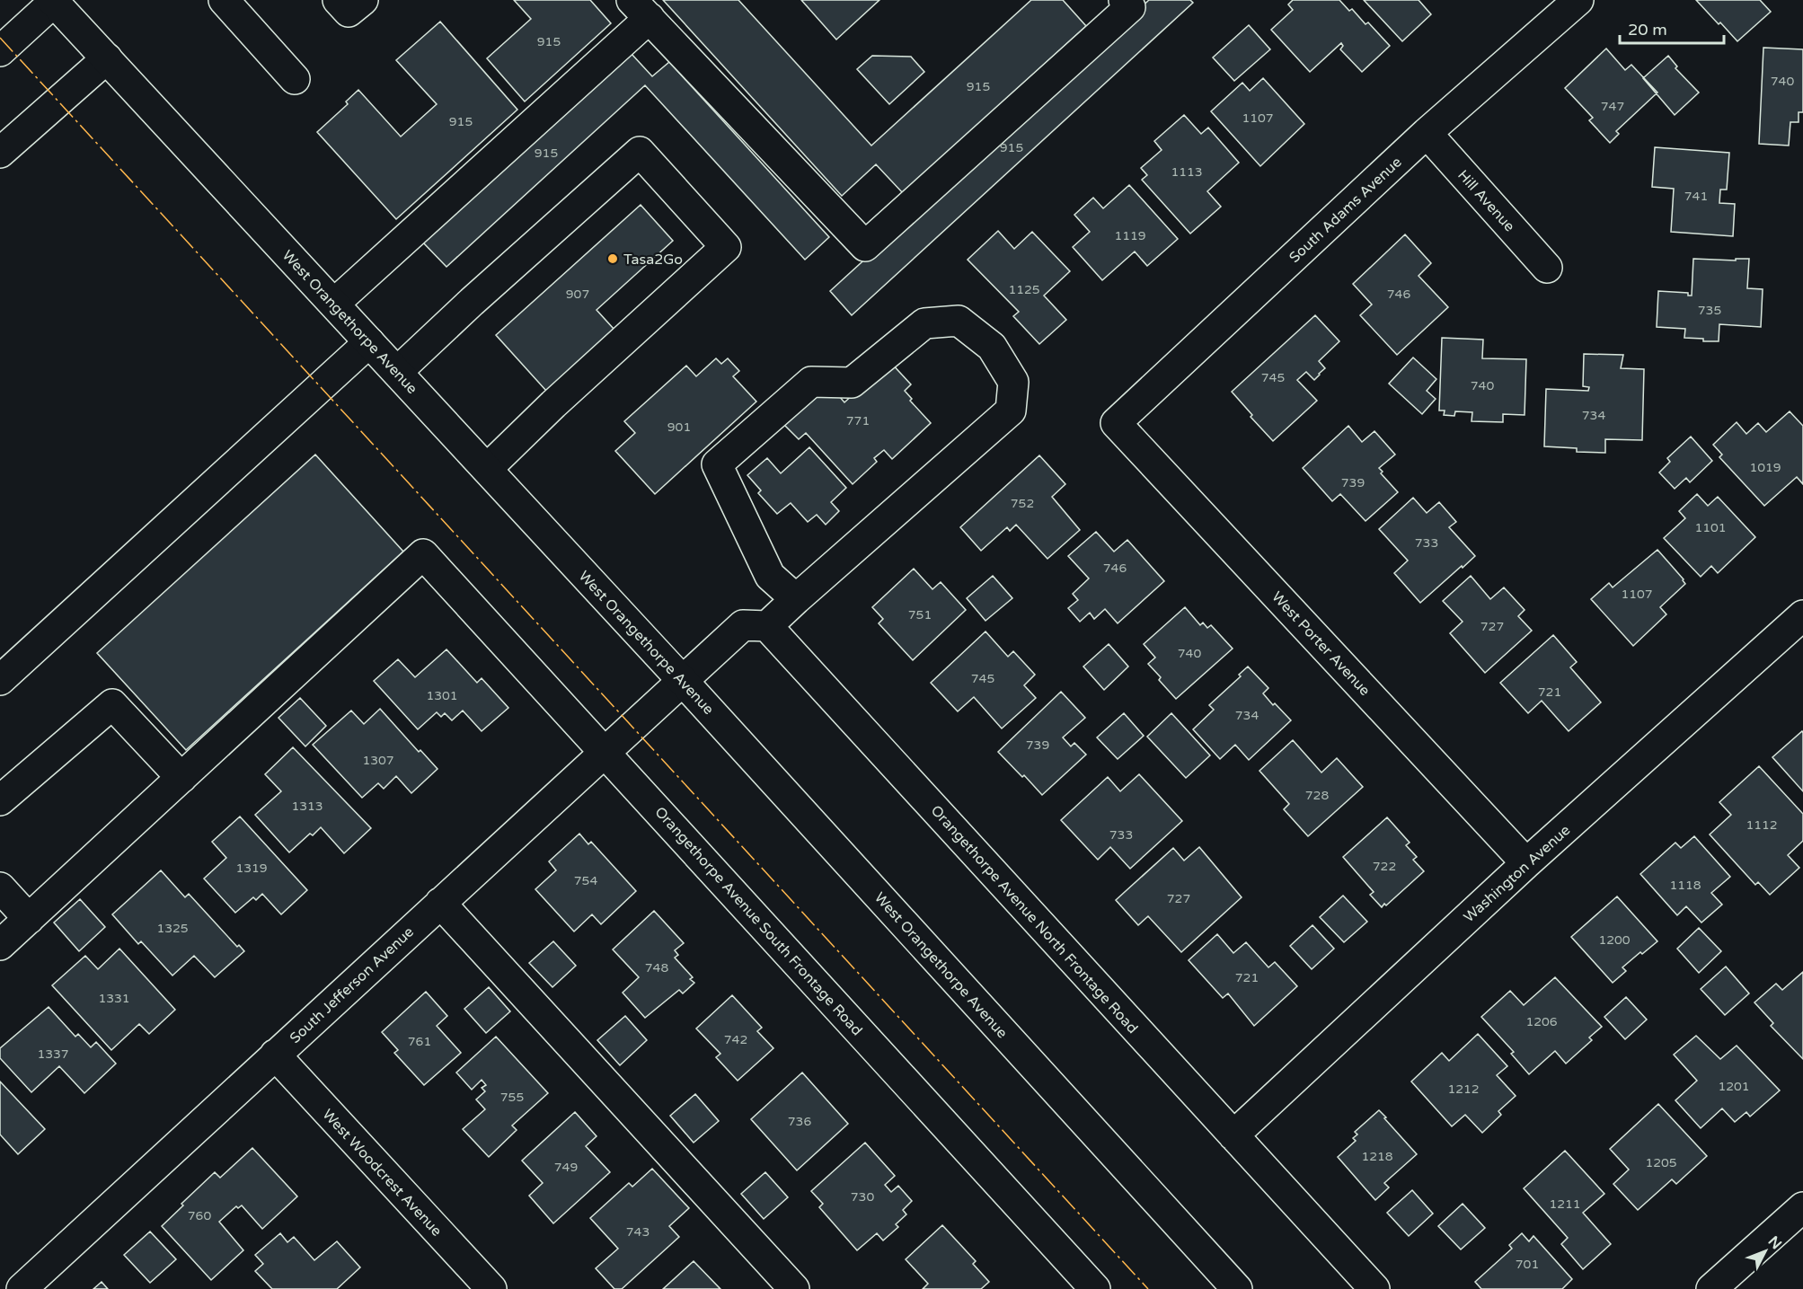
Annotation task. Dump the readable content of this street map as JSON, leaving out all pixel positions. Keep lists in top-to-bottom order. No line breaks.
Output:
{"streets":{"street":["Hill Avenue","South Adams Avenue","West Orangethorpe Avenue","West Porter Avenue","Washington Avenue","Orangethorpe Avenue North Frontage Road","Orangethorpe Avenue South Frontage Road","South Jefferson Avenue","West Woodcrest Avenue"]},"crossings":[["Hill Avenue","South Adams Avenue"],["South Adams Avenue","West Porter Avenue"],["West Orangethorpe Avenue","South Jefferson Avenue"],["West Porter Avenue","Washington Avenue"],["Washington Avenue","Orangethorpe Avenue North Frontage Road"],["Orangethorpe Avenue South Frontage Road","South Jefferson Avenue"],["South Jefferson Avenue","West Woodcrest Avenue"]],"places":["Tasa2Go"],"house_numbers":["915","740","915","747","1107","915","915","915","1113","741","1119","1125","907","746","735","745","740","734","771","901","1019","739","752","1101","733","746","1107","751","727","740","745","721","1301","734","739","1307","728","1313","1112","733","722","1319","754","1118","727","1325","1200","748","721","1331","1206","742","761","1337","1201","1212","755","736","1218","1205","749","730","1211","760","743","701"],"scale_bar":"20 m","north":"top right"}
